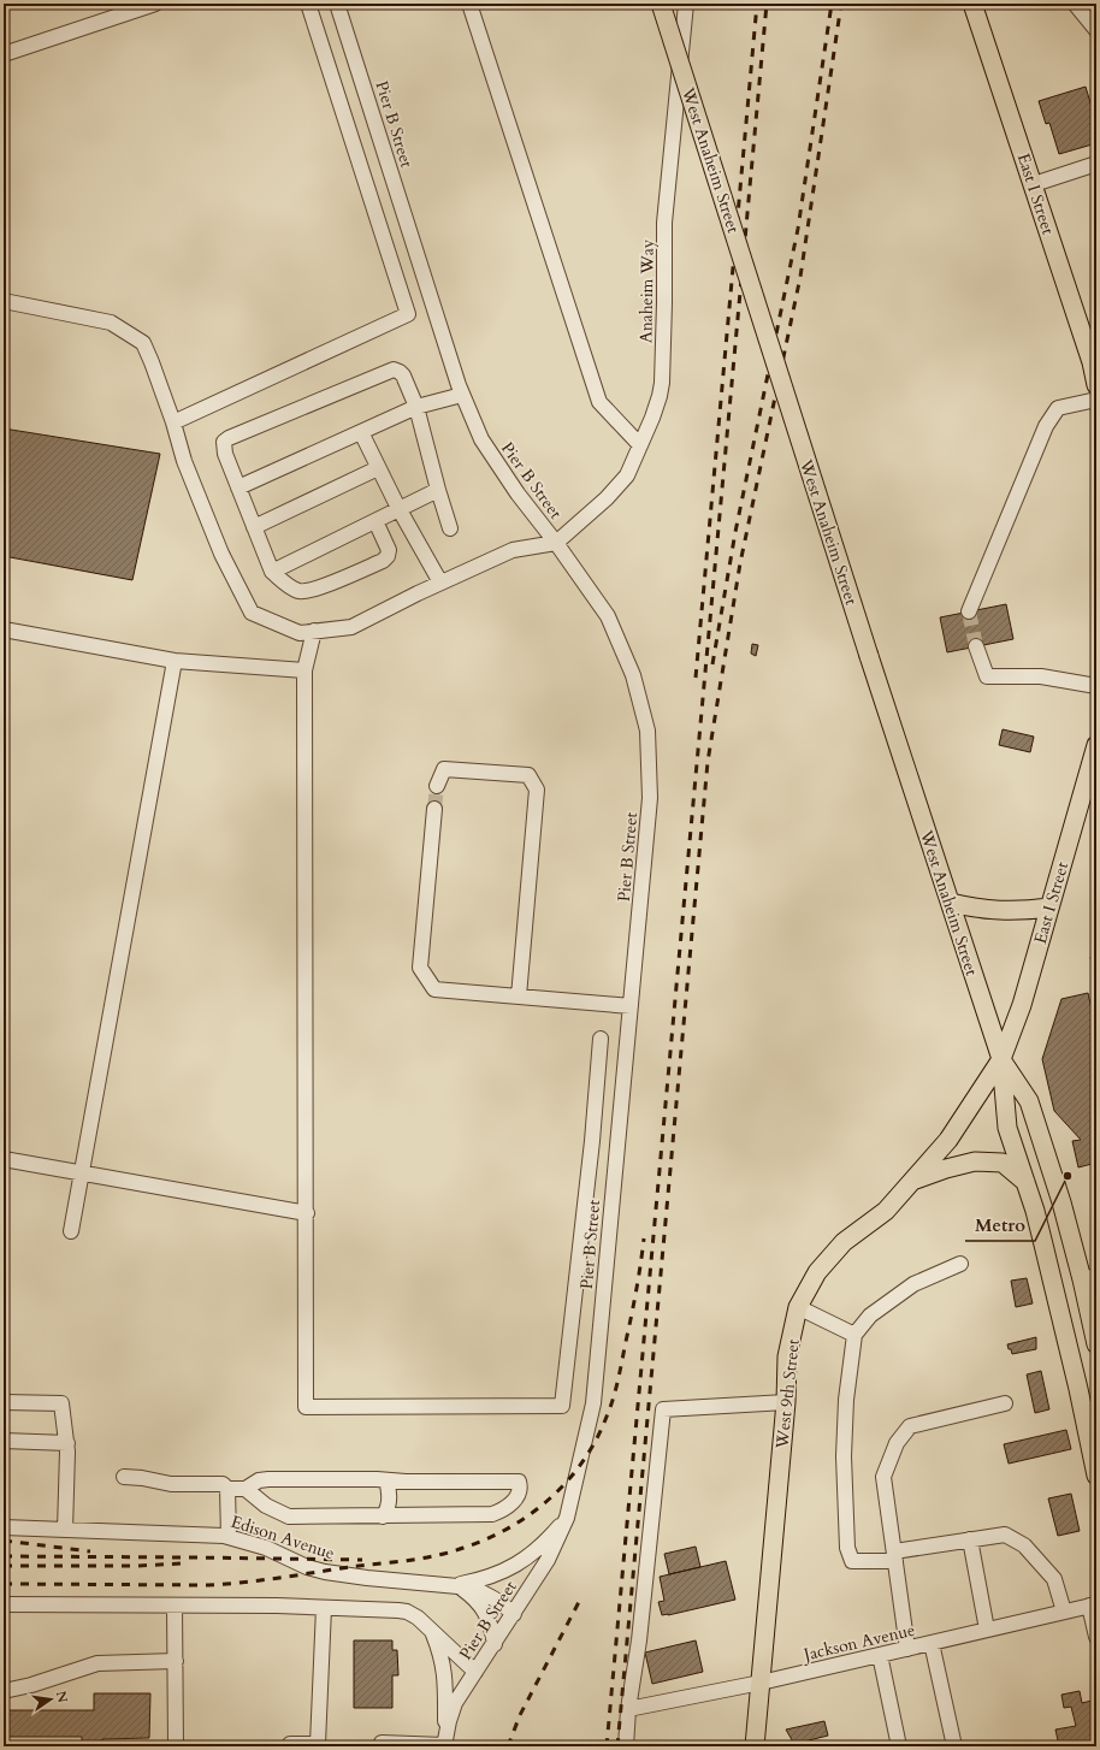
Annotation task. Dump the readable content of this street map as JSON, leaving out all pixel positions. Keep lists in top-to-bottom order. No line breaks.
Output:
{"streets":{"main road":["West Anaheim Street","East I Street","West 9th Street"],"street":["Pier B Street","Anaheim Way","Edison Avenue","Jackson Avenue"]},"crossings":[["Pier B Street","Anaheim Way"],["Pier B Street","Edison Avenue"],["West Anaheim Street","East I Street"],["West Anaheim Street","West 9th Street"],["East I Street","West 9th Street"],["West 9th Street","Jackson Avenue"]],"places":["Metro"],"north":"right"}
